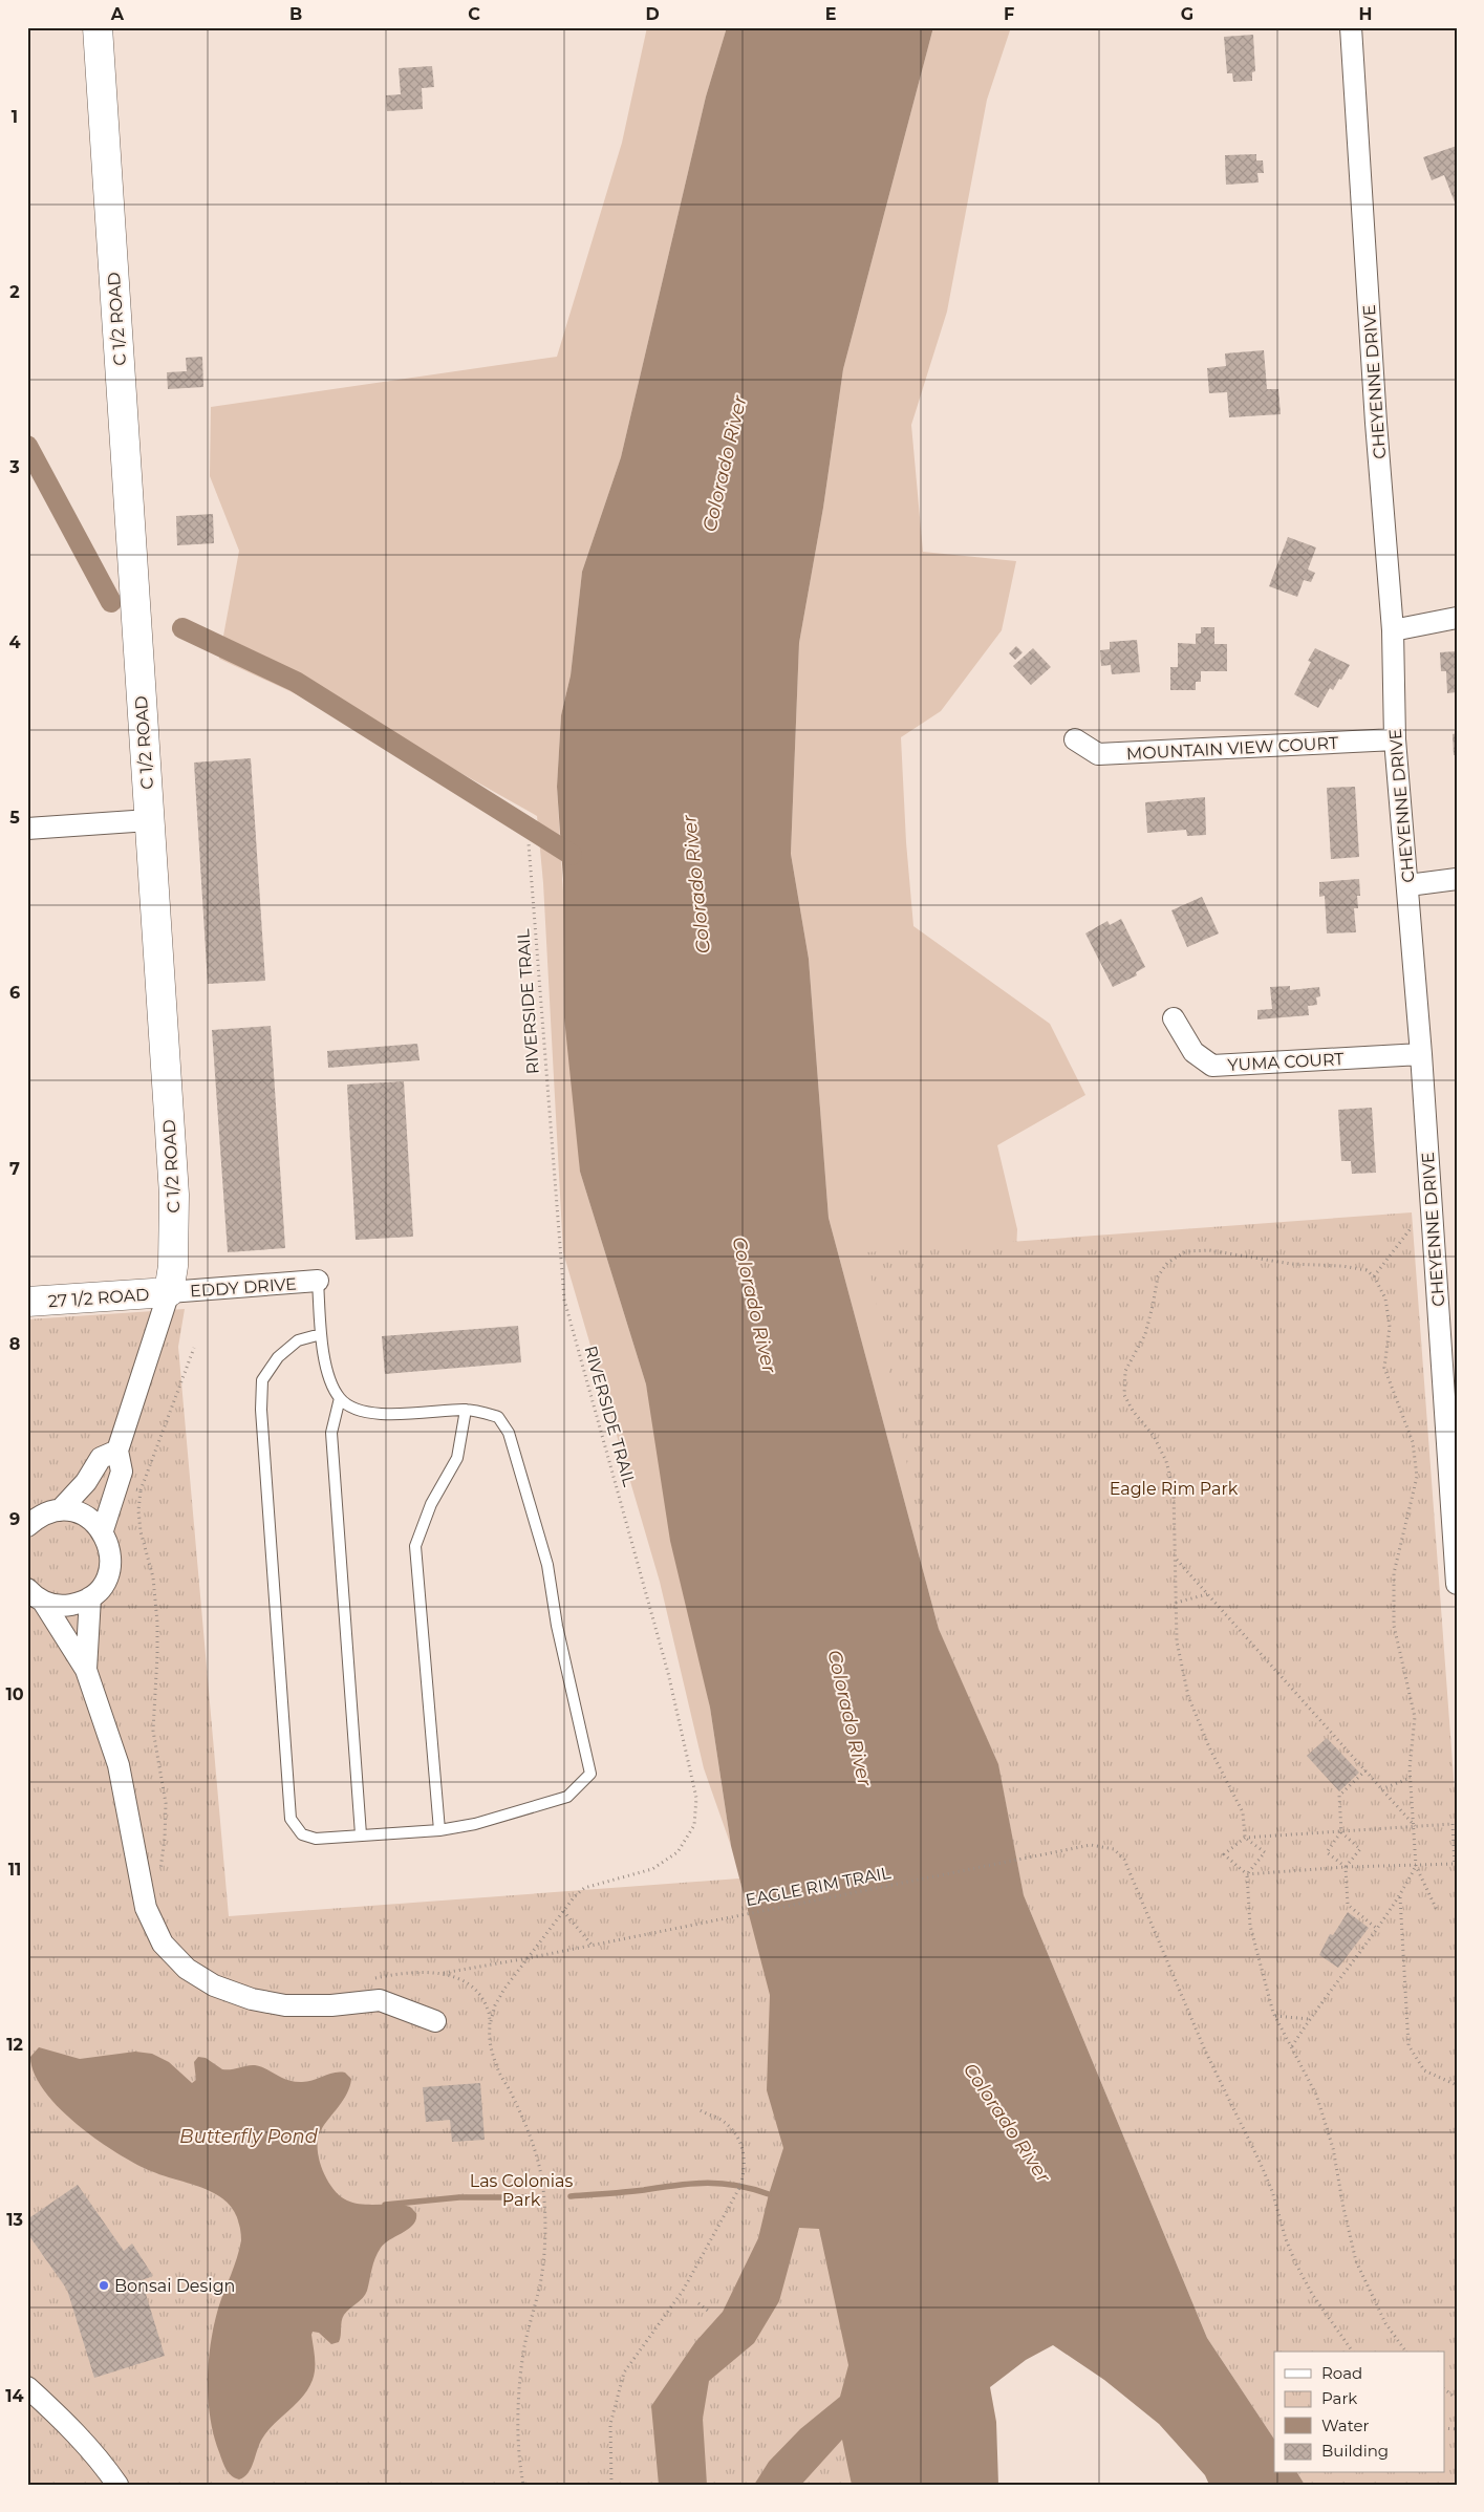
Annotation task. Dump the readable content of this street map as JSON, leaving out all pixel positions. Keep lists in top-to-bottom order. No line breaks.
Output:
{"streets":{"street":["C 1/2 ROAD","CHEYENNE DRIVE","MOUNTAIN VIEW COURT","YUMA COURT","EDDY DRIVE","27 1/2 ROAD"],"path":["RIVERSIDE TRAIL","EAGLE RIM TRAIL"]},"crossings":[["C 1/2 ROAD","EDDY DRIVE"],["C 1/2 ROAD","27 1/2 ROAD"],["CHEYENNE DRIVE","MOUNTAIN VIEW COURT"],["CHEYENNE DRIVE","YUMA COURT"],["RIVERSIDE TRAIL","EAGLE RIM TRAIL"],["EDDY DRIVE","27 1/2 ROAD"]],"water":["Colorado River","Butterfly Pond"],"parks":["Eagle Rim Park","Las Colonias Park"],"places":["Bonsai Design"],"legend":["Road","Park","Water","Building"],"grid":{"columns":["A","B","C","D","E","F","G","H"],"rows":["1","2","3","4","5","6","7","8","9","10","11","12","13","14"]}}
